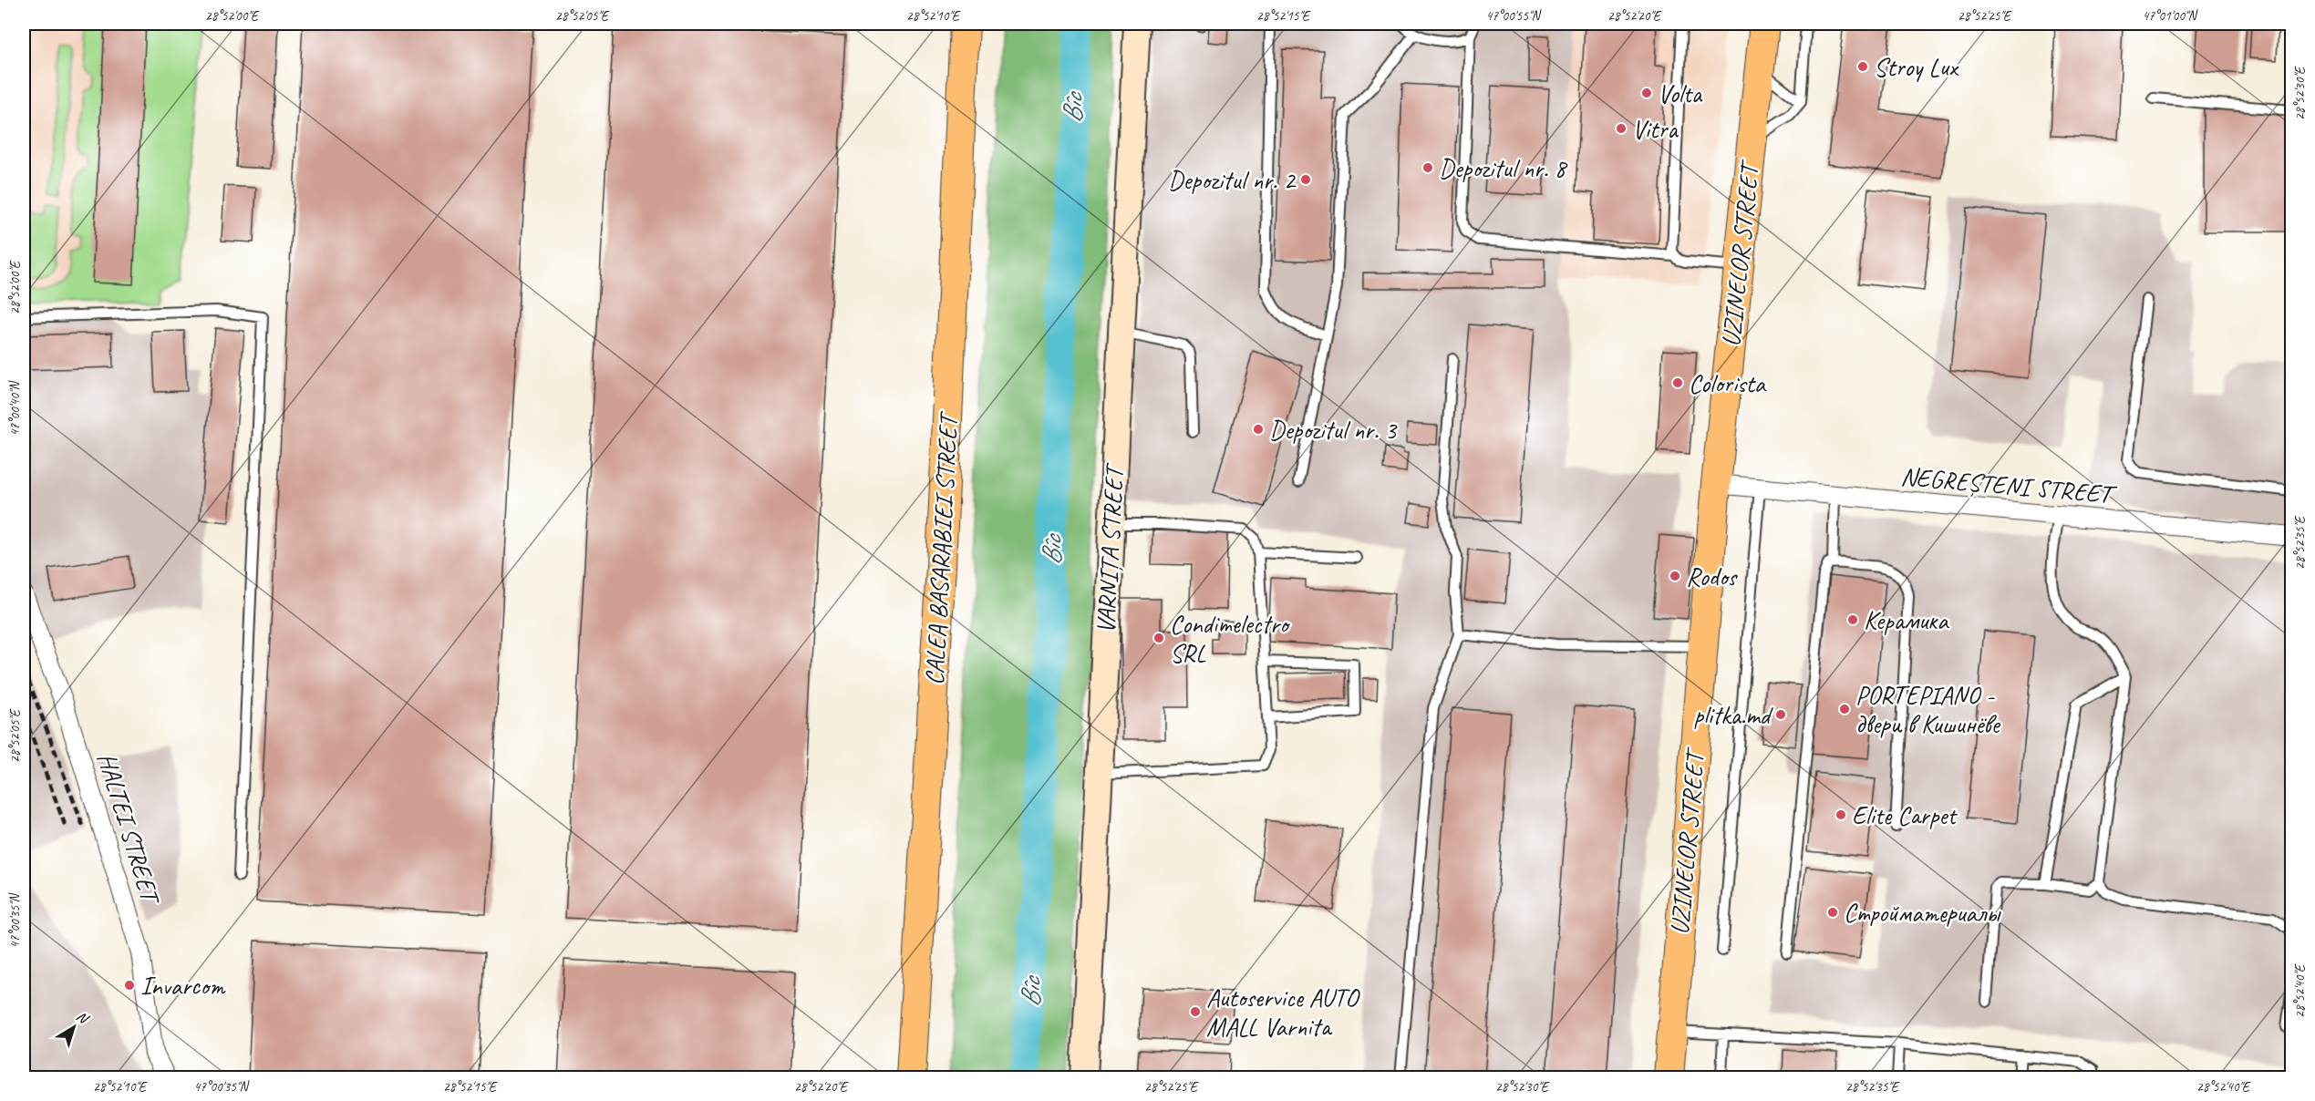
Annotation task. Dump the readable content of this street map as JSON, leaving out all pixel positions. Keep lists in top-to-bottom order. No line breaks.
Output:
{"streets":{"main road":["UZINELOR STREET","CALEA BASARABIEI STREET"],"street":["NEGREȘTENI STREET","VARNIȚA STREET","HALTEI STREET"]},"crossings":[["UZINELOR STREET","NEGREȘTENI STREET"]],"water":["Bîc"],"places":["Stroy Lux","Volta","Vitra","Depozitul nr. 8","Depozitul nr. 2","Colorista","Depozitul nr. 3","Rodos","Керамика","Condimelectro SRL","PORTEPIANO - двери в Кишинёве","plitka.md","Elite Carpet","Стройматериалы","Invarcom","Autoservice AUTO MALL Varnita"],"north":"top right","coordinates":["28°52'00\"E","28°52'05\"E","28°52'10\"E","28°52'15\"E","47°00'55\"N","28°52'20\"E","28°52'25\"E","47°01'00\"N","28°52'30\"E","47°00'40\"N","28°52'35\"E","47°00'35\"N","28°52'40\"E"]}
